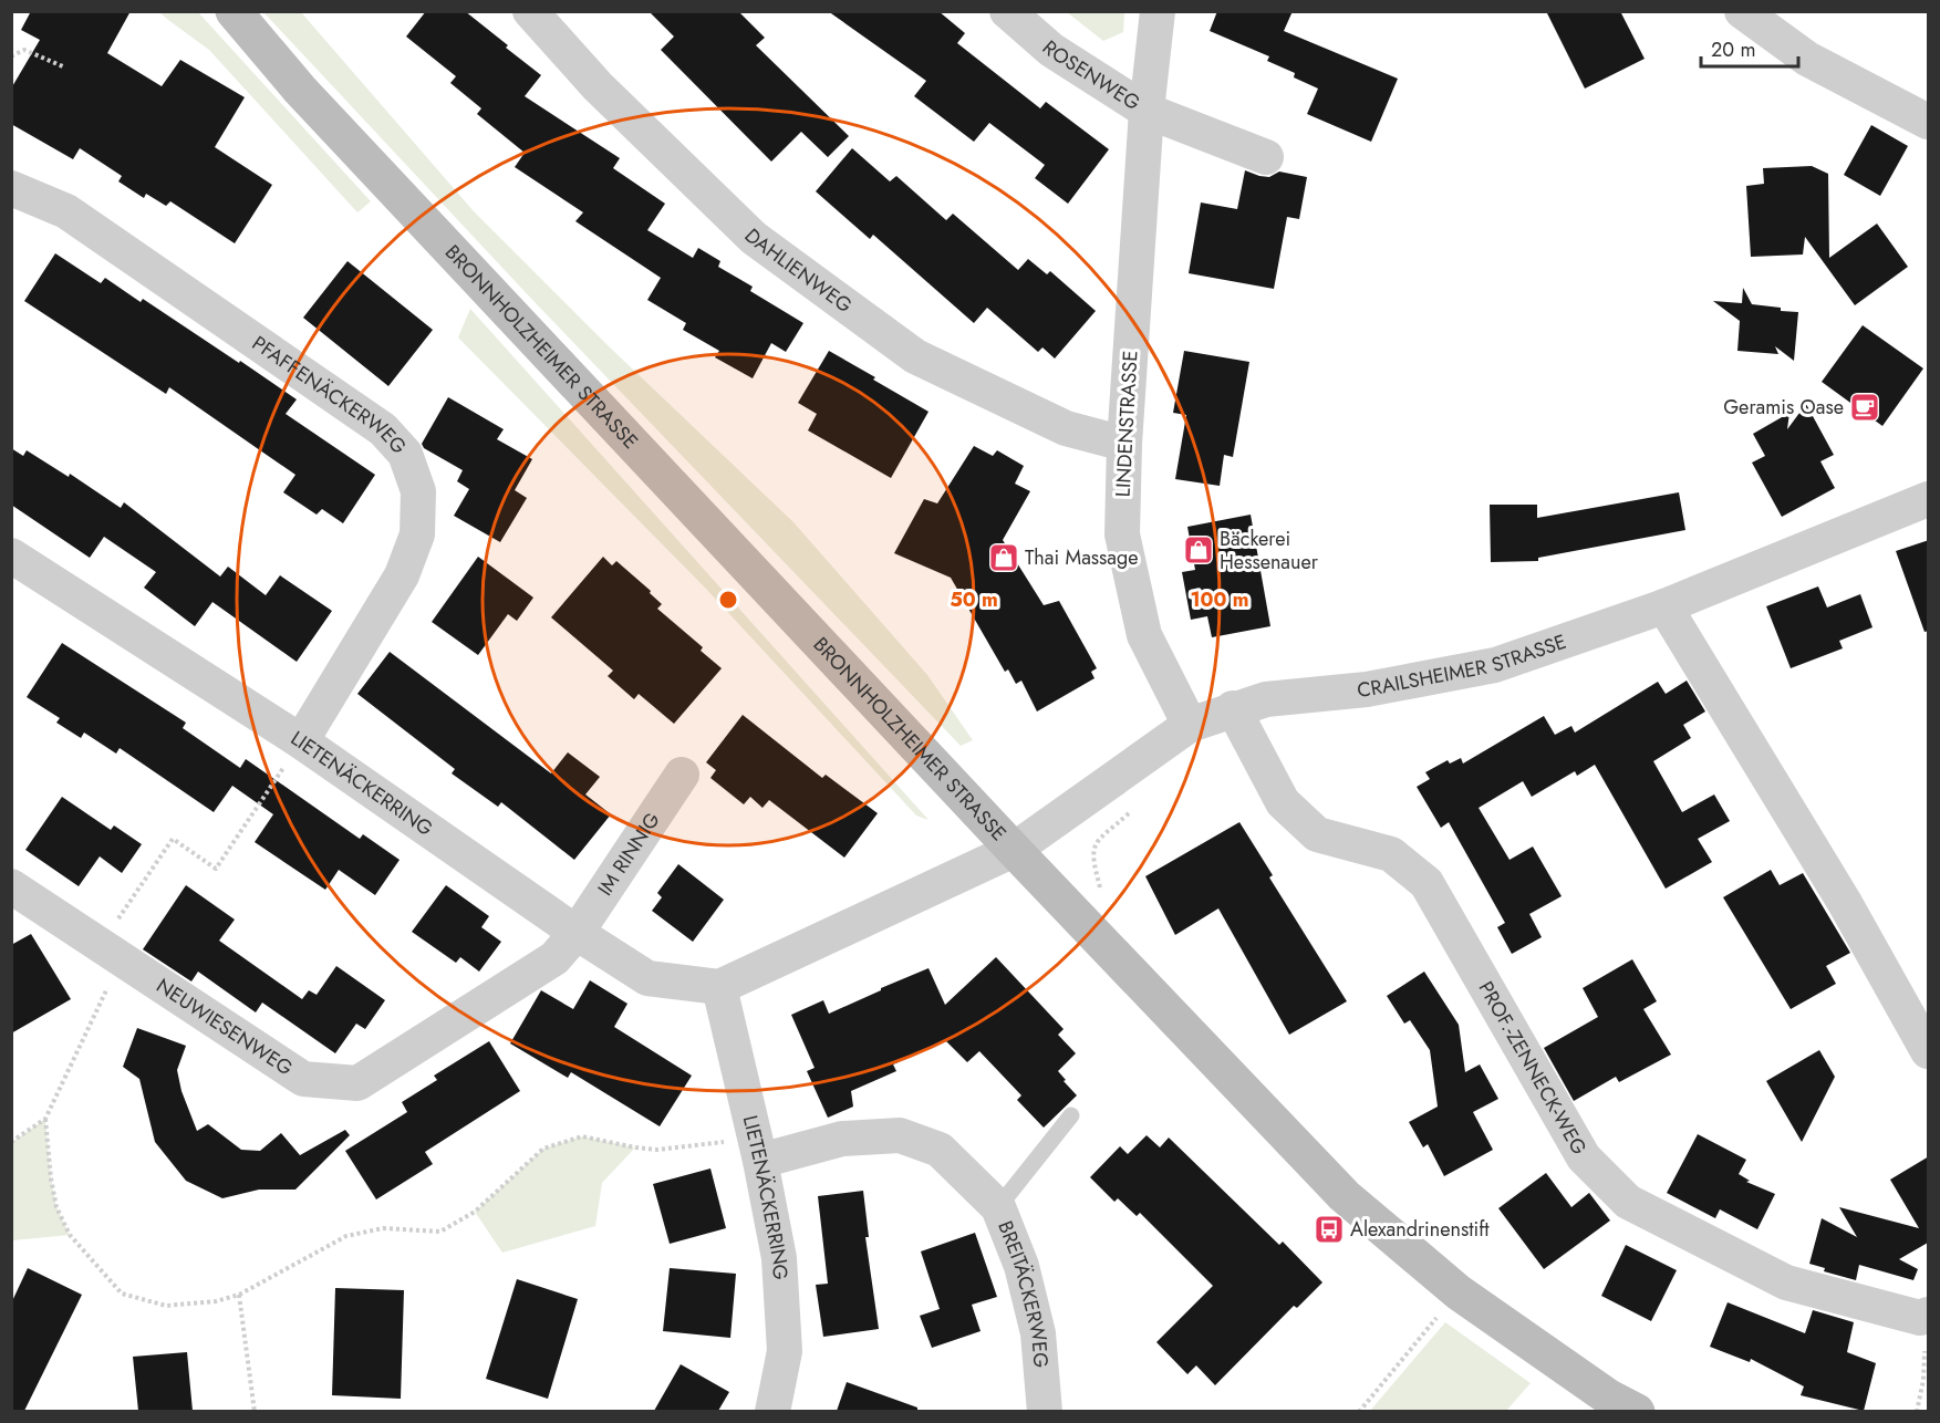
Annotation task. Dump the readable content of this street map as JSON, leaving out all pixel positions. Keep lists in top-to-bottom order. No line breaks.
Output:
{"streets":{"street":["ROSENWEG","DAHLIENWEG","BRONNHOLZHEIMER STRASSE","PFAFFENÄCKERWEG","LINDENSTRASSE","CRAILSHEIMER STRASSE","LIETENÄCKERRING","IM RINNIG","NEUWIESENWEG","PROF.-ZENNECK-WEG","BREITÄCKERWEG"]},"crossings":[["ROSENWEG","LINDENSTRASSE"],["DAHLIENWEG","LINDENSTRASSE"],["BRONNHOLZHEIMER STRASSE","CRAILSHEIMER STRASSE"],["PFAFFENÄCKERWEG","LIETENÄCKERRING"],["LINDENSTRASSE","CRAILSHEIMER STRASSE"],["CRAILSHEIMER STRASSE","PROF.-ZENNECK-WEG"],["LIETENÄCKERRING","IM RINNIG"],["LIETENÄCKERRING","NEUWIESENWEG"],["LIETENÄCKERRING","BREITÄCKERWEG"],["IM RINNIG","NEUWIESENWEG"]],"places":{"cafe":["Geramis Oase"],"shop":["Bäckerei Hessenauer","Thai Massage"],"bus stop":["Alexandrinenstift"]},"scale_bar":"20 m","rings":["50 m","100 m"]}
